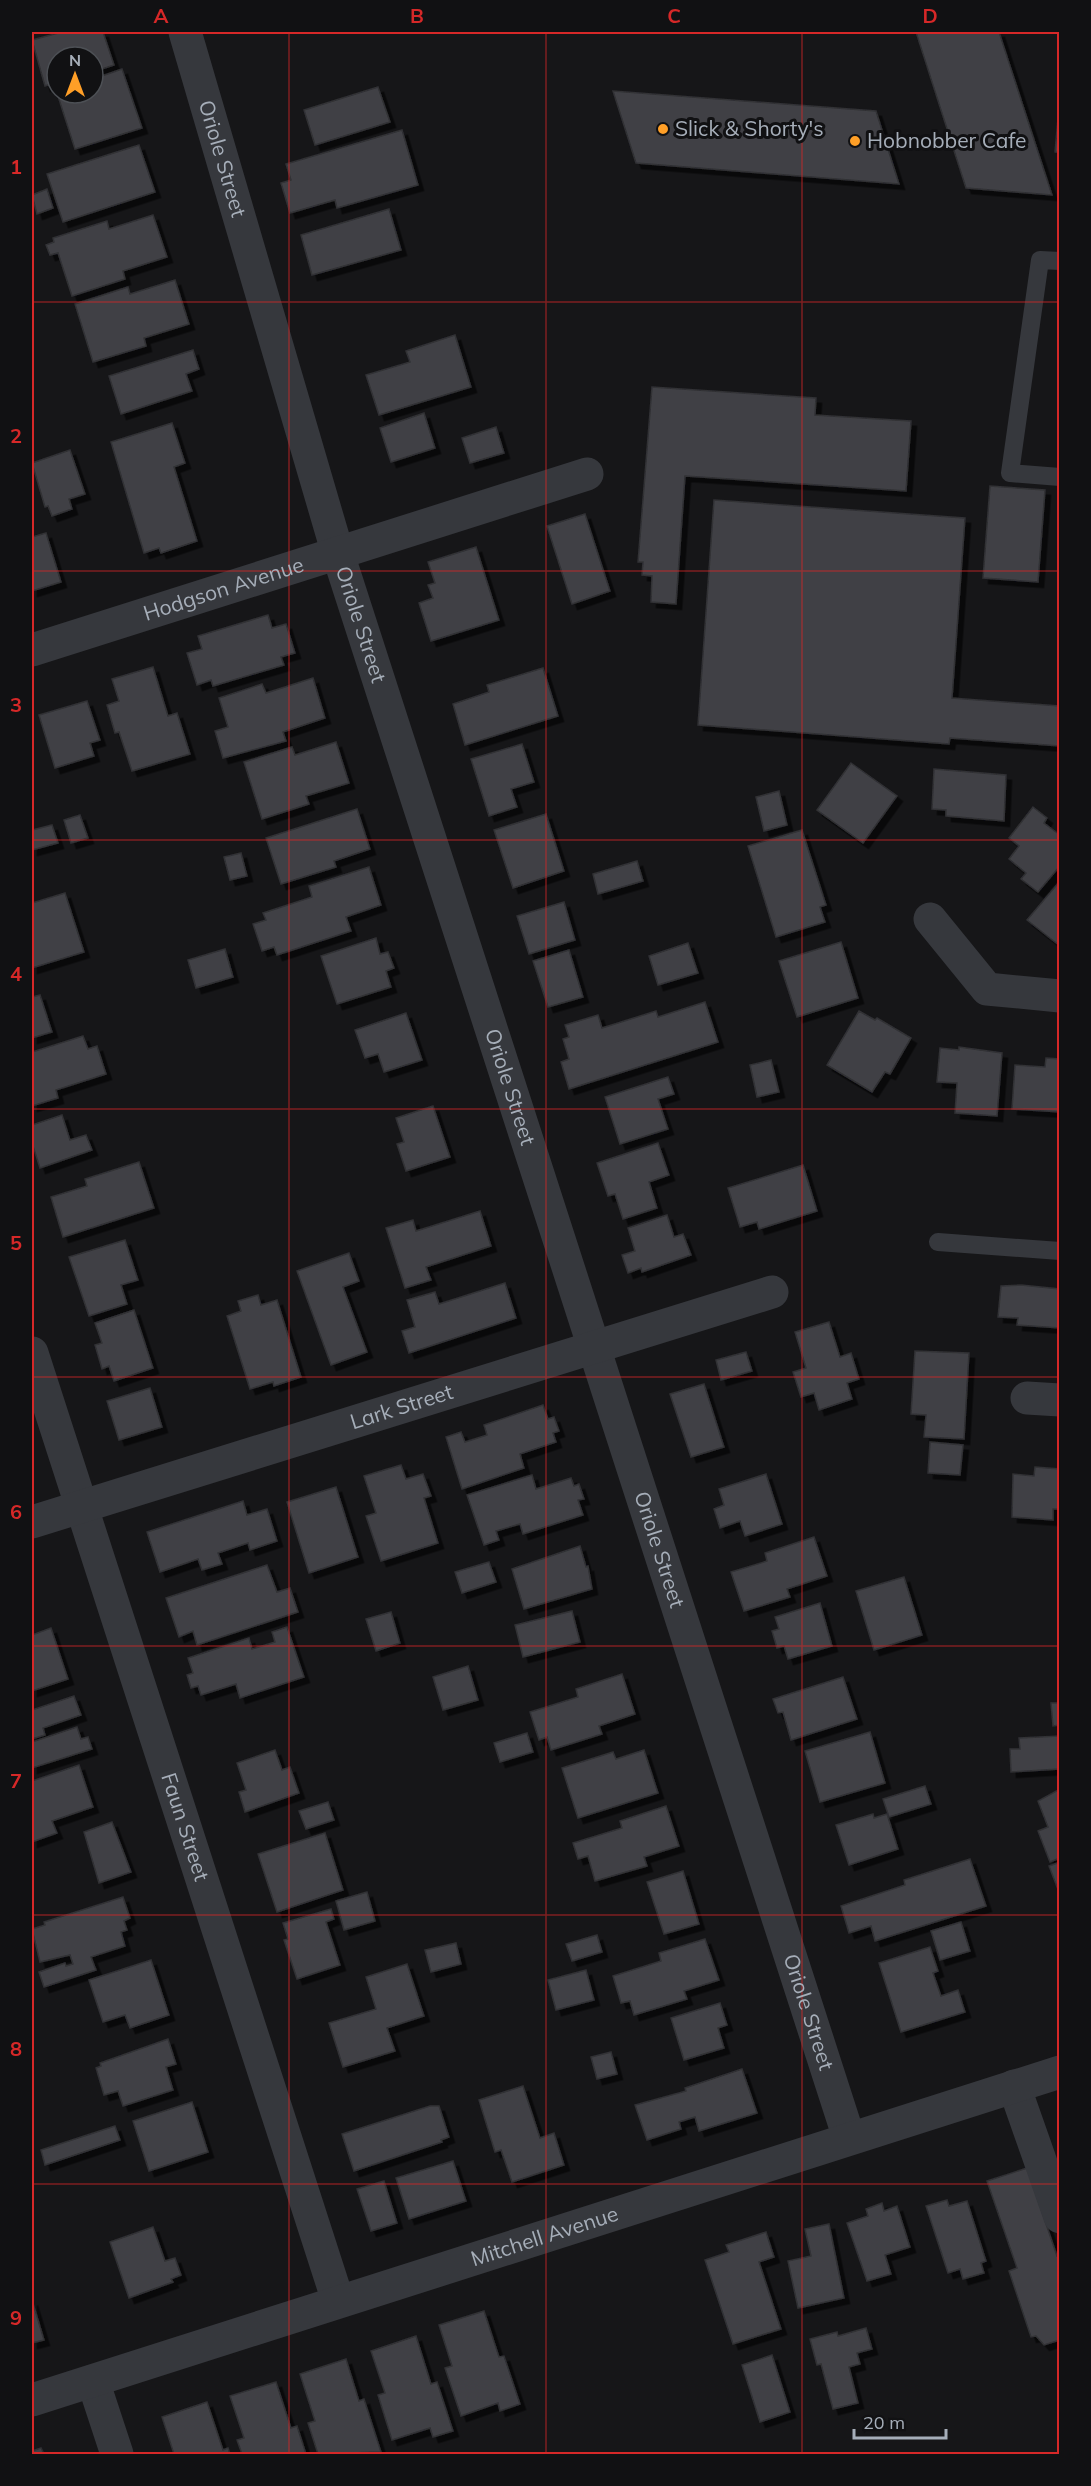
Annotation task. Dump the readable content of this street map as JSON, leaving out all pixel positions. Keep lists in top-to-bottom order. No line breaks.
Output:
{"streets":{"street":["Oriole Street","Hodgson Avenue","Lark Street","Faun Street","Mitchell Avenue"]},"crossings":[["Oriole Street","Hodgson Avenue"],["Oriole Street","Lark Street"],["Oriole Street","Mitchell Avenue"],["Lark Street","Faun Street"],["Faun Street","Mitchell Avenue"]],"places":["Slick & Shorty's","Hobnobber Cafe"],"scale_bar":"20 m","north":"top","grid":{"columns":["A","B","C","D"],"rows":["1","2","3","4","5","6","7","8","9"]}}
